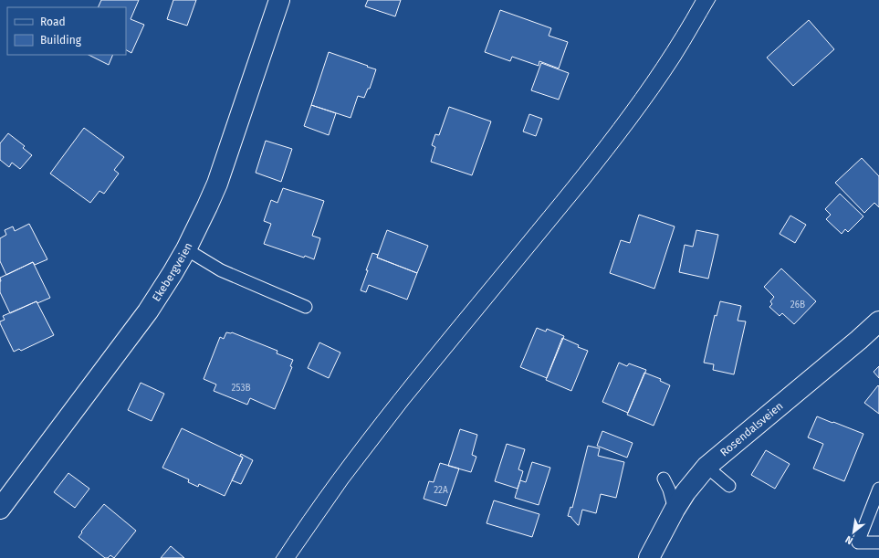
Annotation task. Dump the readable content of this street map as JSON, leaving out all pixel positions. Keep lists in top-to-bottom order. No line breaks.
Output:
{"streets":{"main road":["Ekebergveien","Rosendalsveien"]},"house_numbers":["26B","253B","22A"],"legend":["Road","Building"],"north":"bottom left"}
